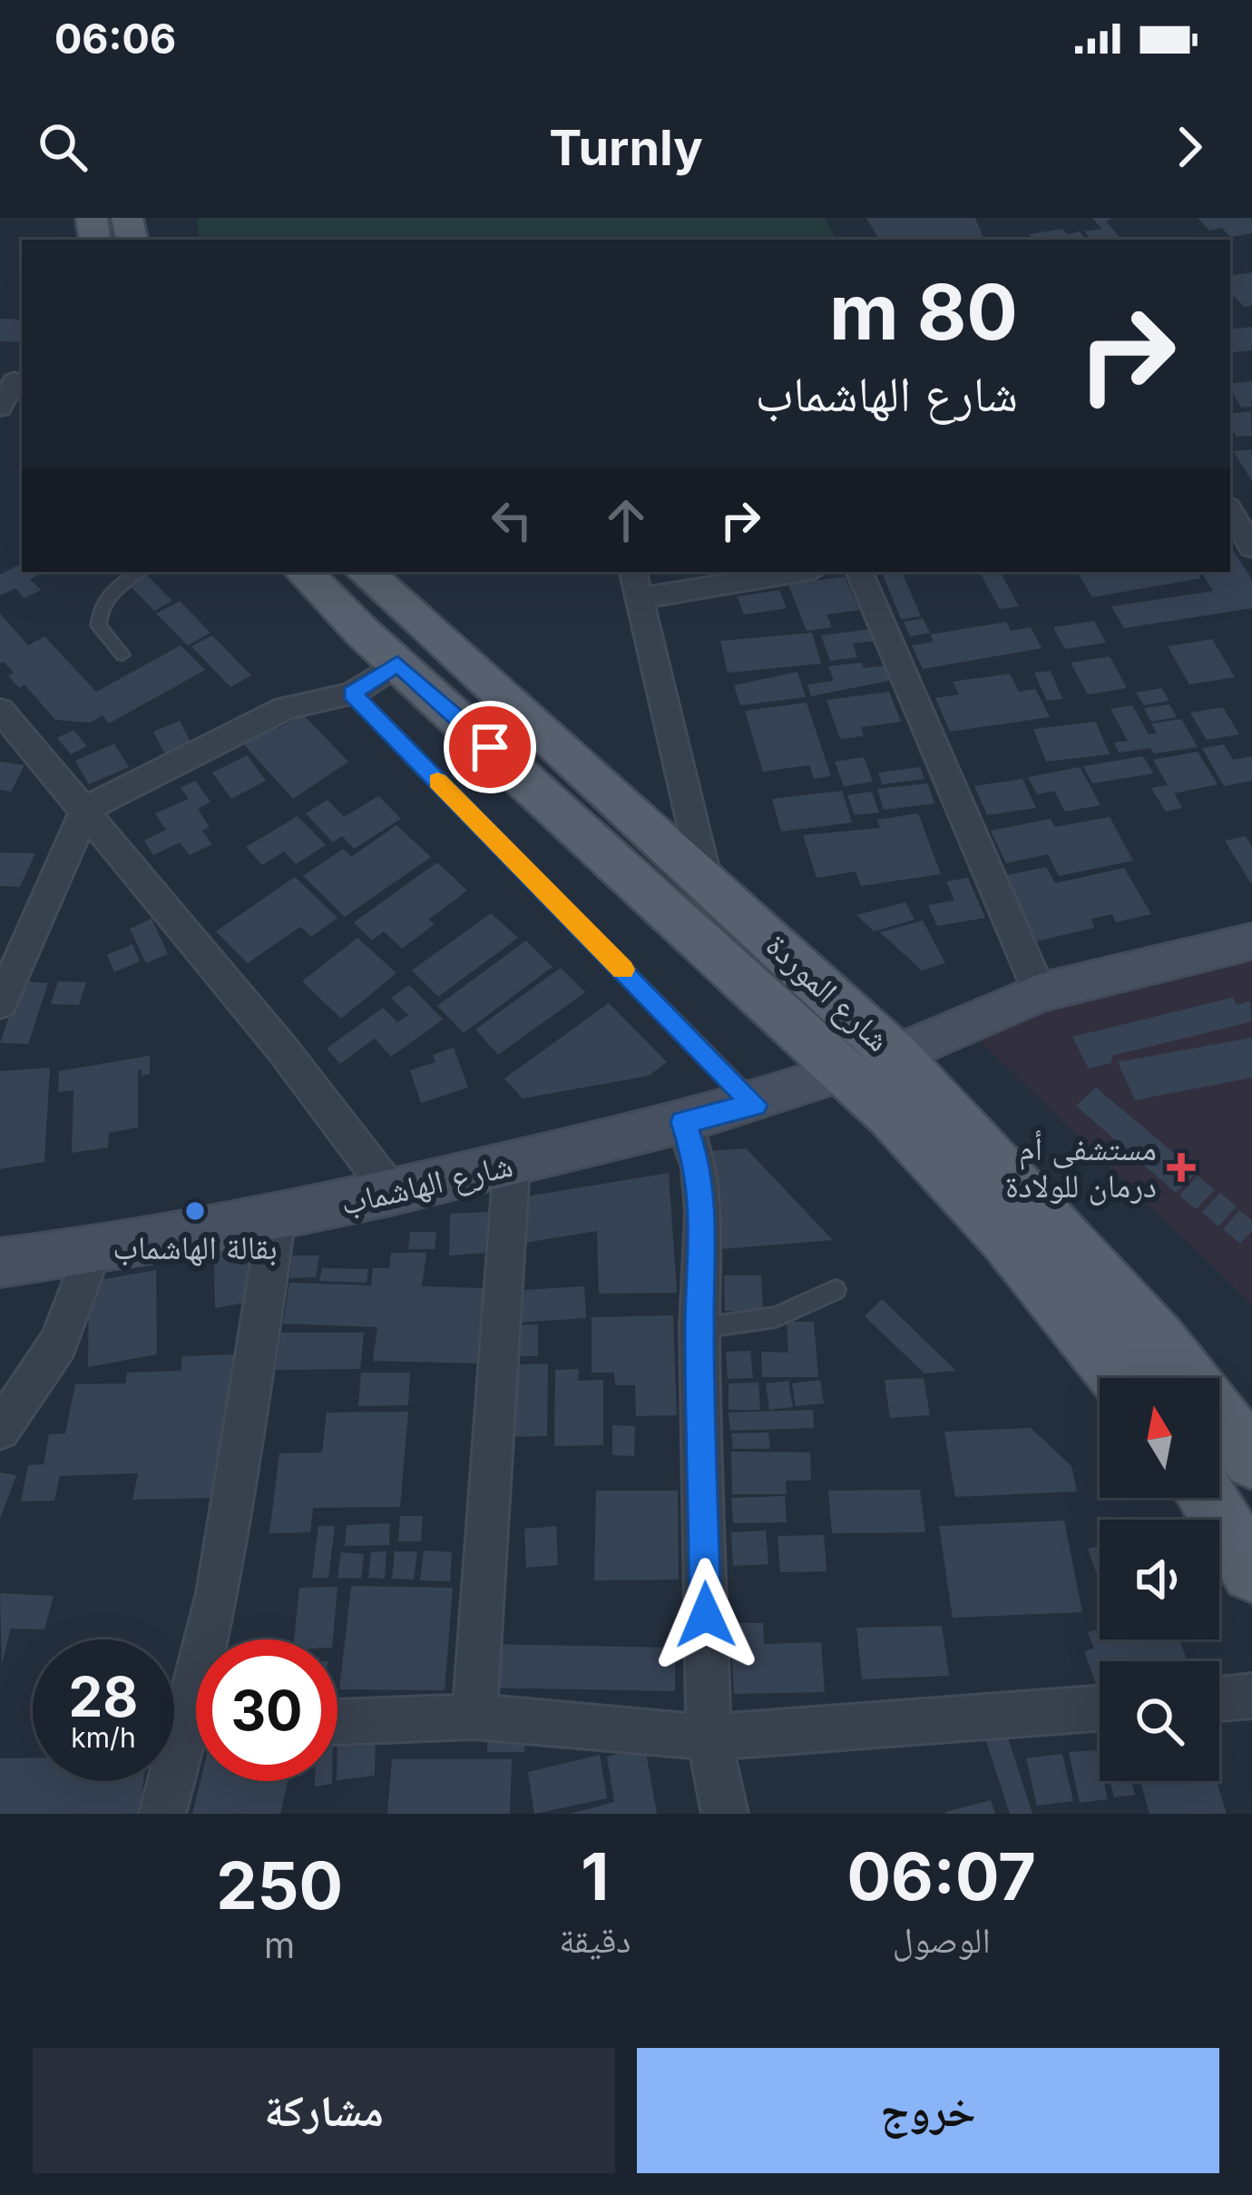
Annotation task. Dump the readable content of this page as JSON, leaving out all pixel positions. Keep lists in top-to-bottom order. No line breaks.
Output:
{"streets":{"main road":["شارع الموردة"],"street":["شارع الهاشماب"]},"crossings":[["شارع الموردة","شارع الهاشماب"]],"places":{"health":["مستشفى أم درمان للولادة"],"other":["بقالة الهاشماب"]},"north":"top","page":{"status":"06:06","header":"Turnly","turn":["80 m","شارع الهاشماب"],"speed":"28 km/h","limit":"30","eta":["06:07","الوصول","1","دقيقة","250","m"],"buttons":["خروج","مشاركة"]}}
